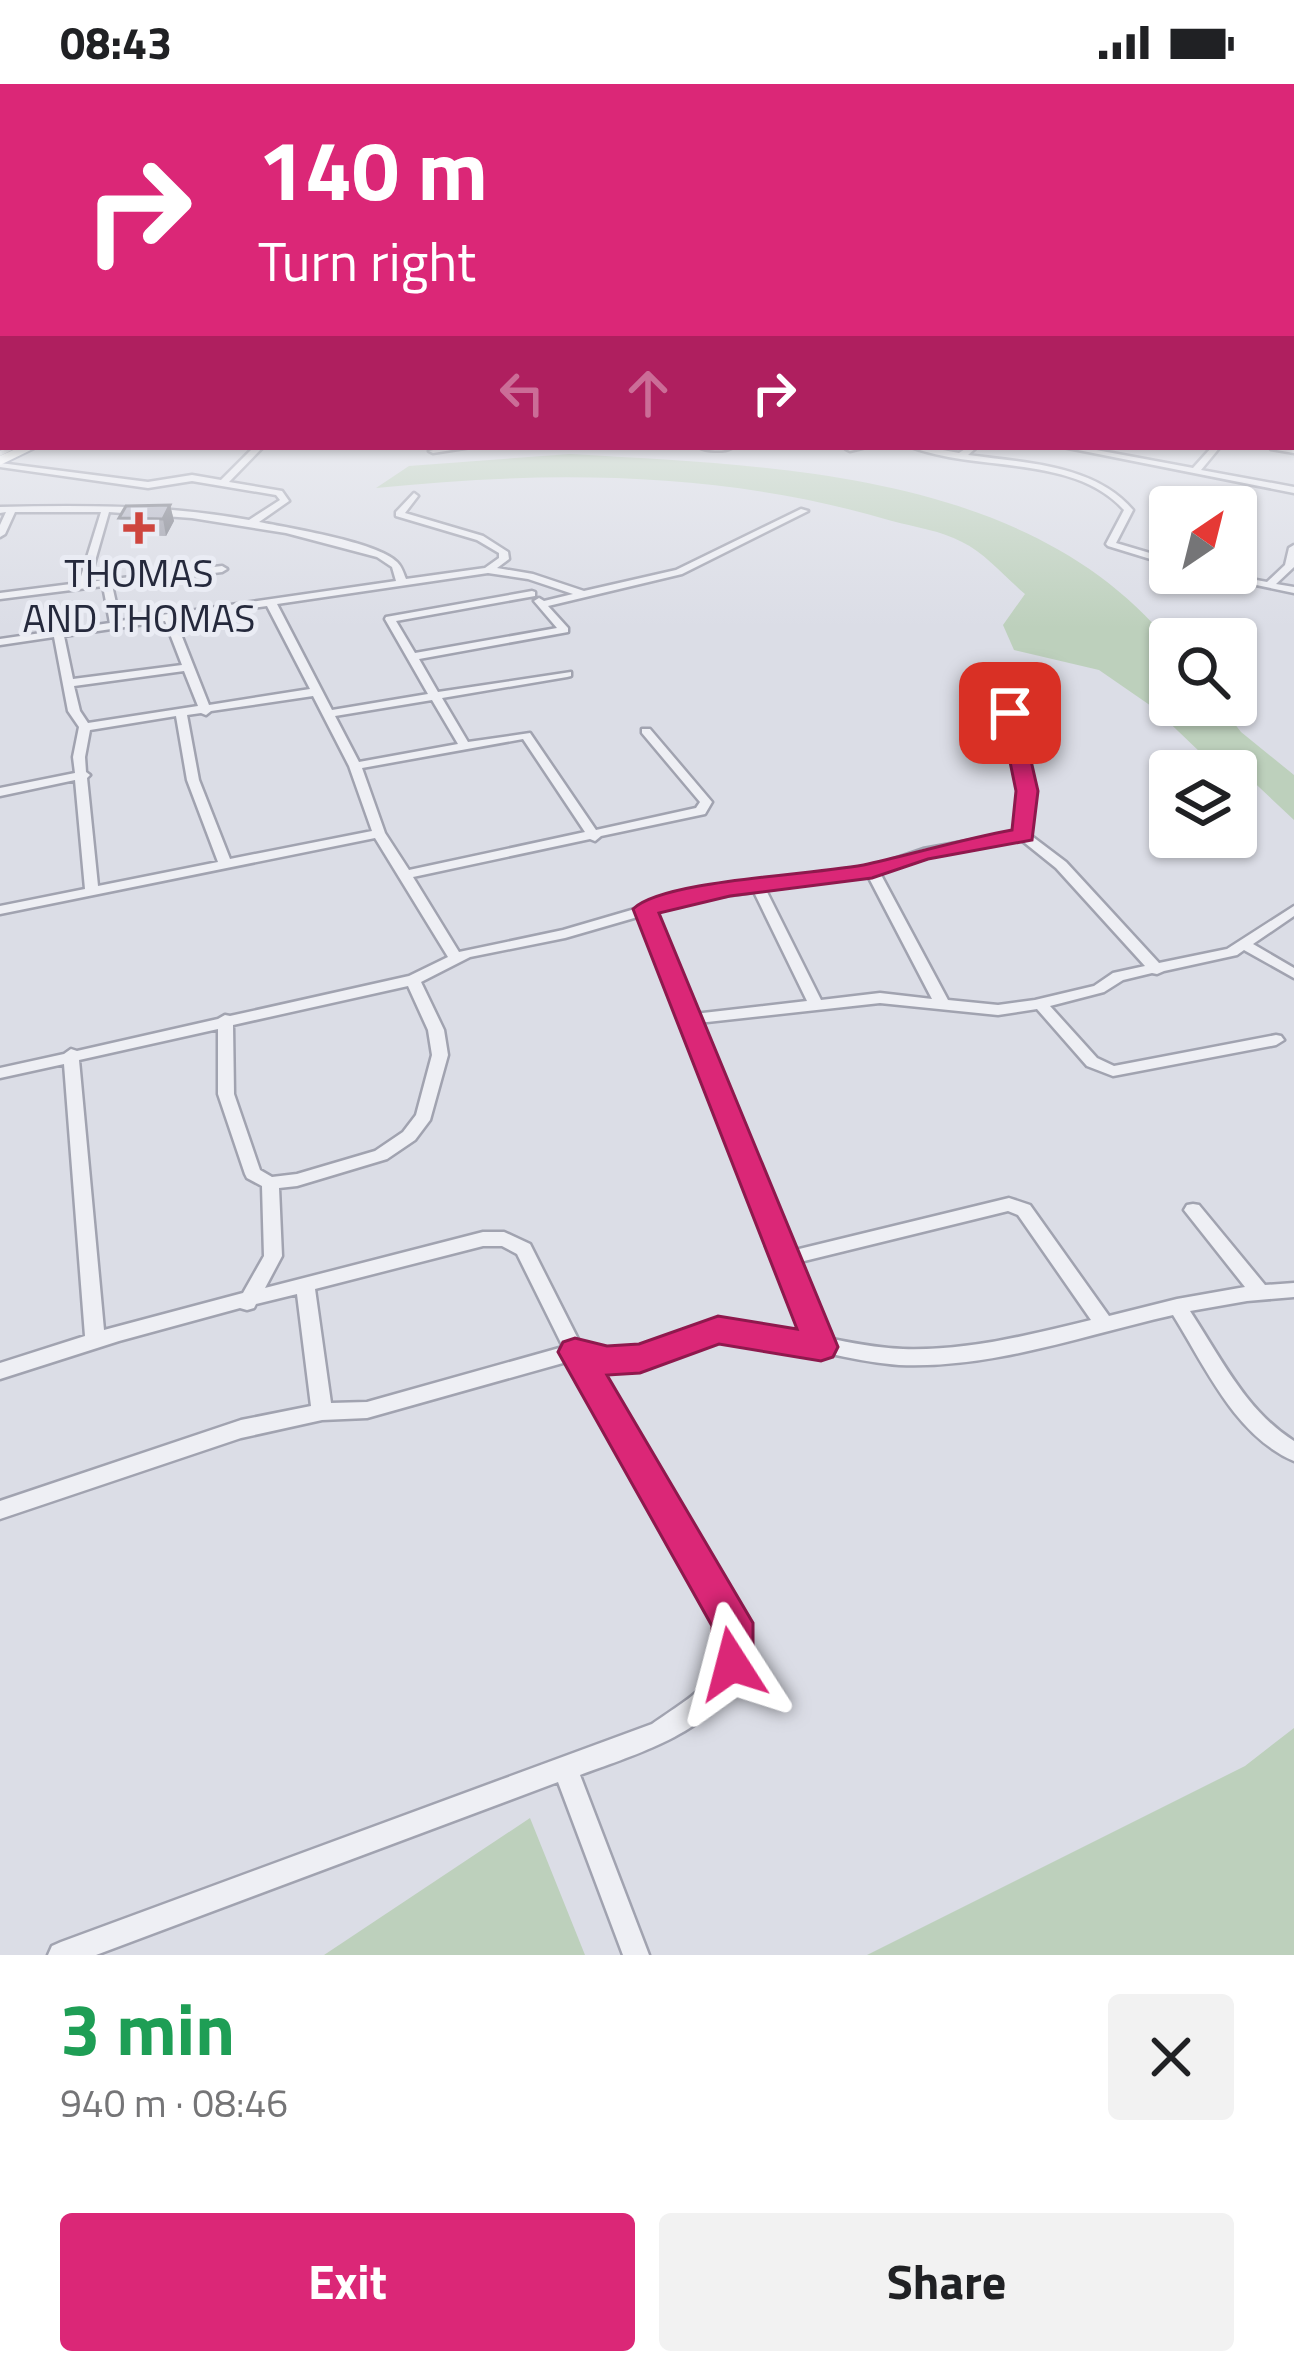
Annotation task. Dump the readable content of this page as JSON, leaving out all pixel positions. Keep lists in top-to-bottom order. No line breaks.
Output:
{"places":{"health":["THOMAS AND THOMAS"]},"north":"top right","page":{"status":"08:43","turn":["140 m","Turn right"],"heading":["3 min","940 m · 08:46"],"buttons":["Exit","Share"]}}
